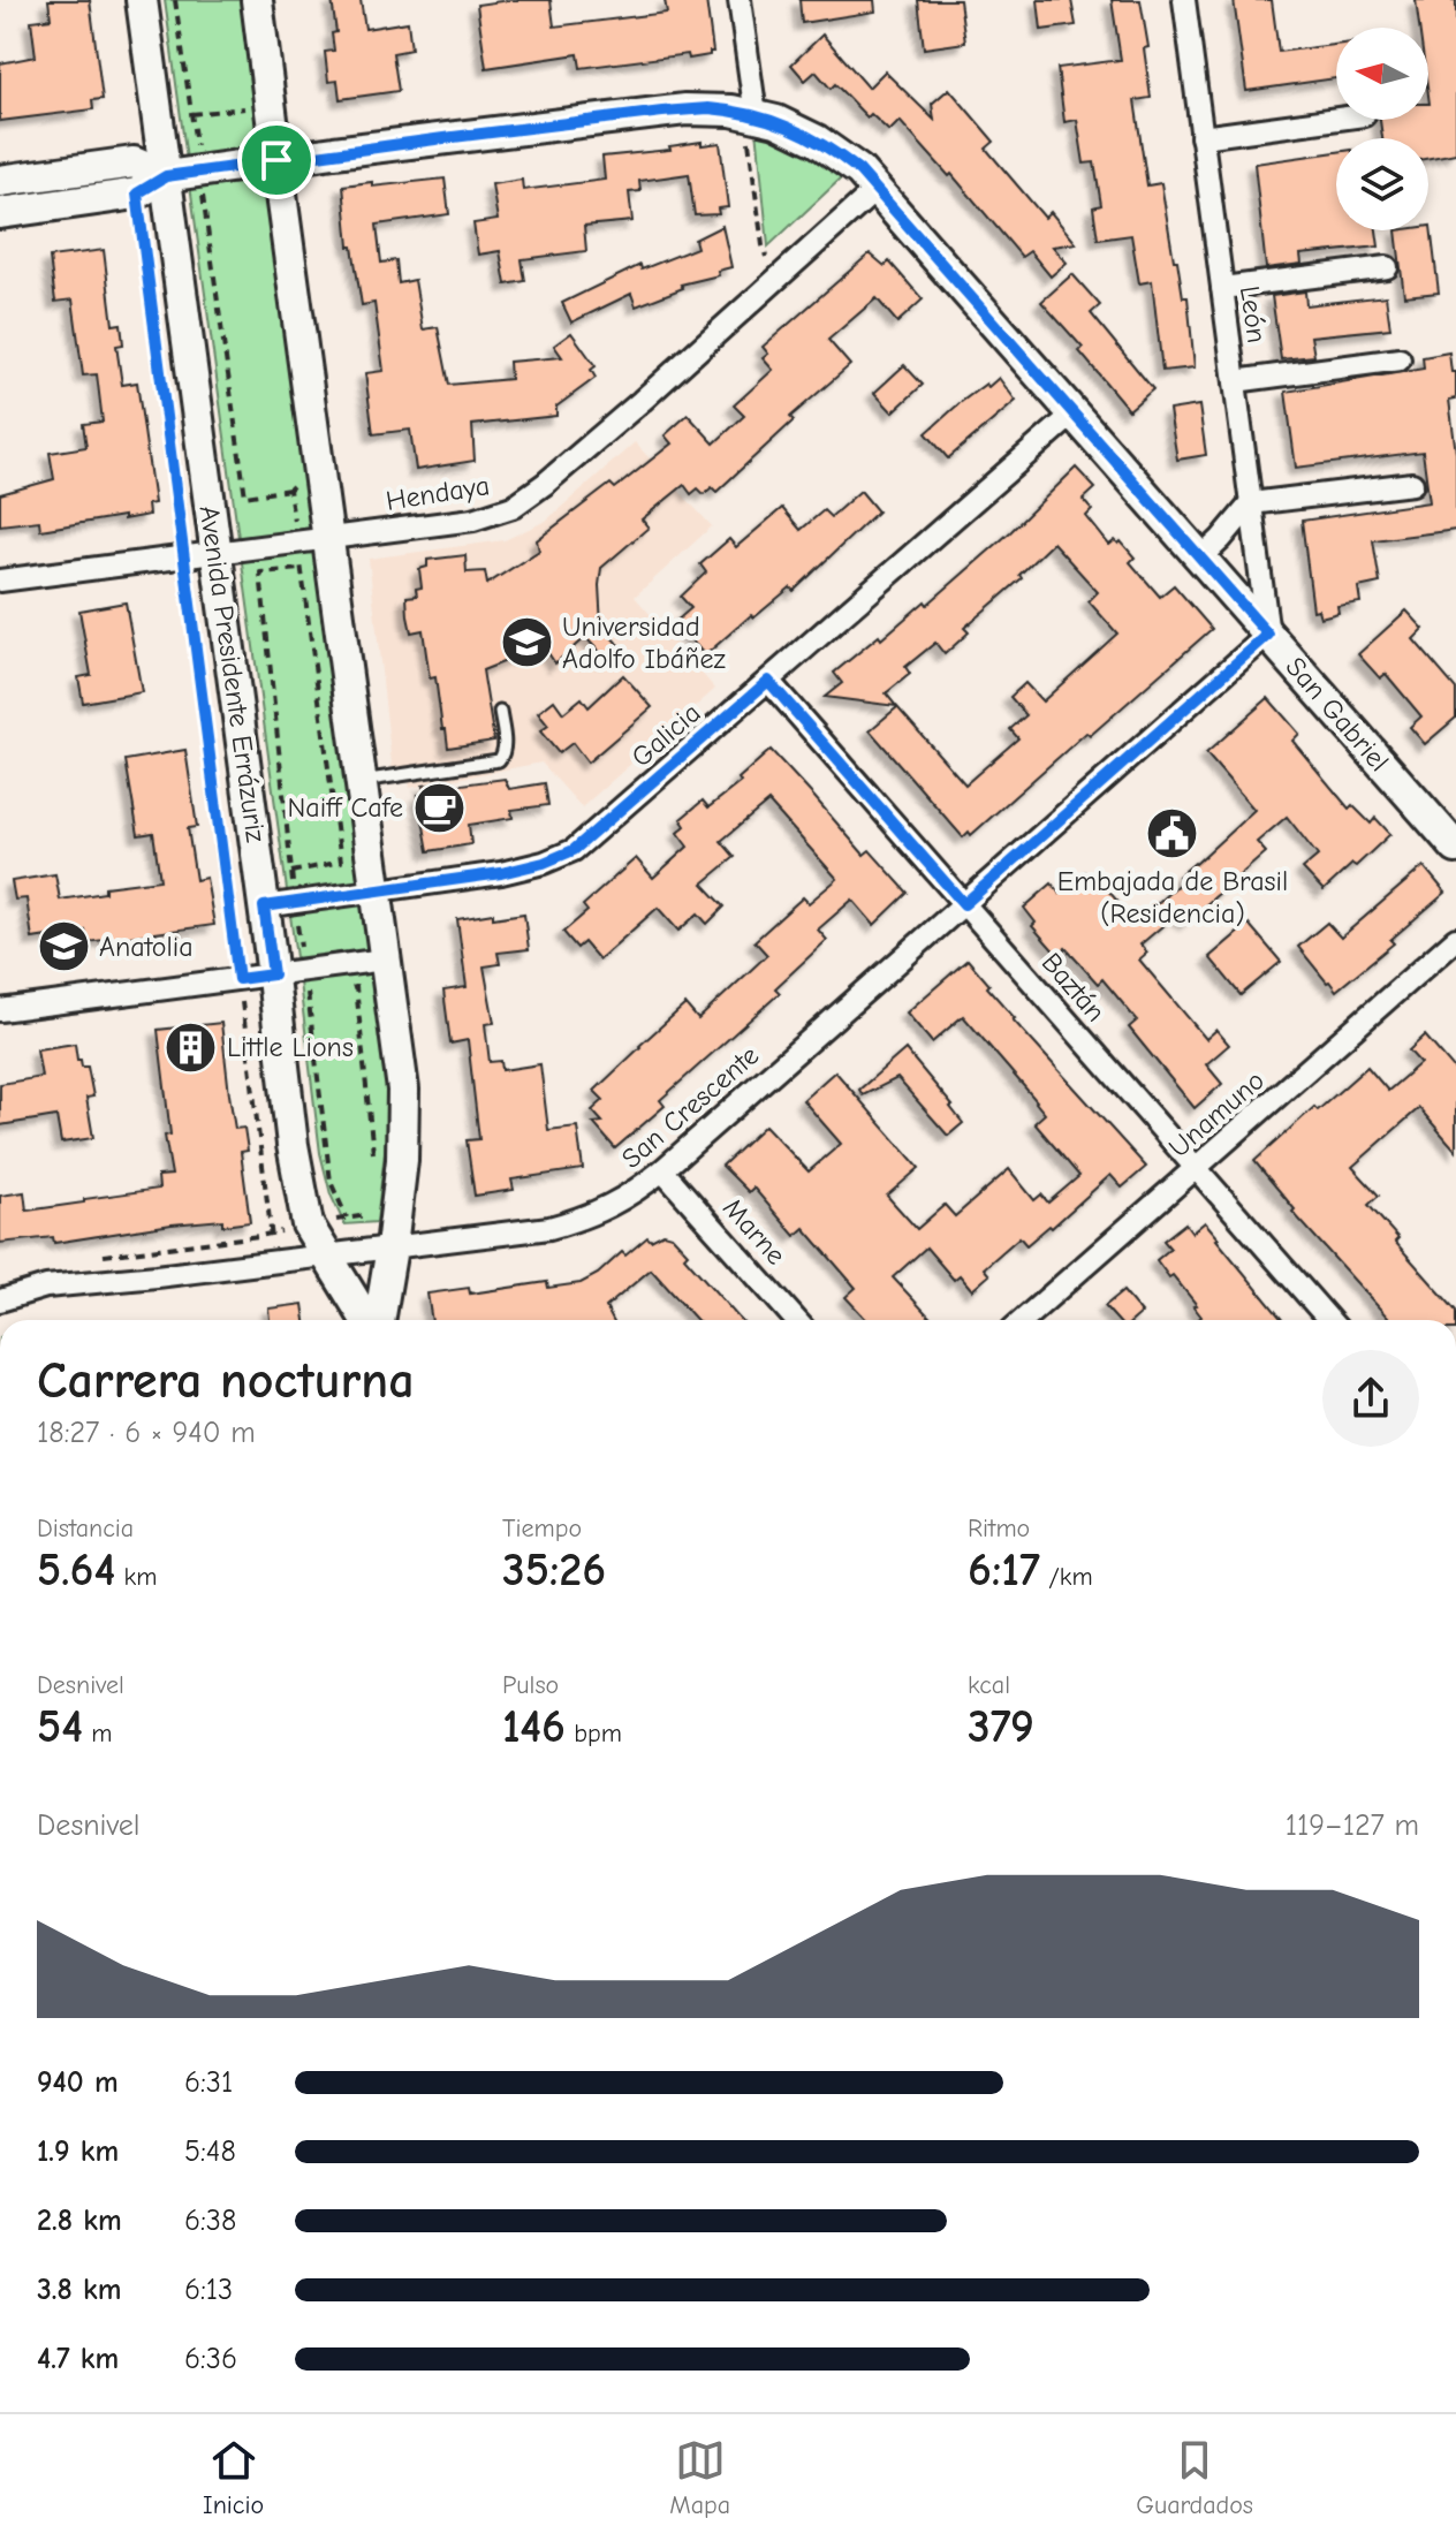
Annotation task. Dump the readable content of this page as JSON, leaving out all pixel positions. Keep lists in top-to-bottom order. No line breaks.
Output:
{"streets":{"main road":["Avenida Presidente Errázuriz","San Gabriel"],"street":["León","Hendaya","Galicia","Baztán","San Crescente","Unamuno","Marne"]},"crossings":[["León","San Gabriel"],["León","San Crescente"],["Hendaya","Avenida Presidente Errázuriz"],["Hendaya","San Gabriel"],["Avenida Presidente Errázuriz","San Gabriel"],["Avenida Presidente Errázuriz","Galicia"],["Avenida Presidente Errázuriz","San Crescente"],["San Gabriel","Galicia"],["San Gabriel","San Crescente"],["Galicia","Baztán"],["Baztán","San Crescente"],["Baztán","Unamuno"],["San Crescente","Marne"]],"places":{"school or university":["Universidad Adolfo Ibáñez","Anatolia"],"cafe":["Naiff Cafe"],"public building":["Embajada de Brasil (Residencia)"],"building":["Little Lions"]},"north":"left","page":{"heading":["Carrera nocturna","18:27 · 6 × 940 m"],"stats":[["Distancia","5.64 km"],["Tiempo","35:26"],["Ritmo","6:17 /km"],["Desnivel","54 m"],["Pulso","146 bpm"],["kcal","379"]],"chart":["Desnivel","119–127 m"],"list":[{"name":"940 m","note":"6:31"},{"name":"1.9 km","note":"5:48"},{"name":"2.8 km","note":"6:38"},{"name":"3.8 km","note":"6:13"},{"name":"4.7 km","note":"6:36"}],"tabs":["Inicio","Mapa","Guardados"]}}
